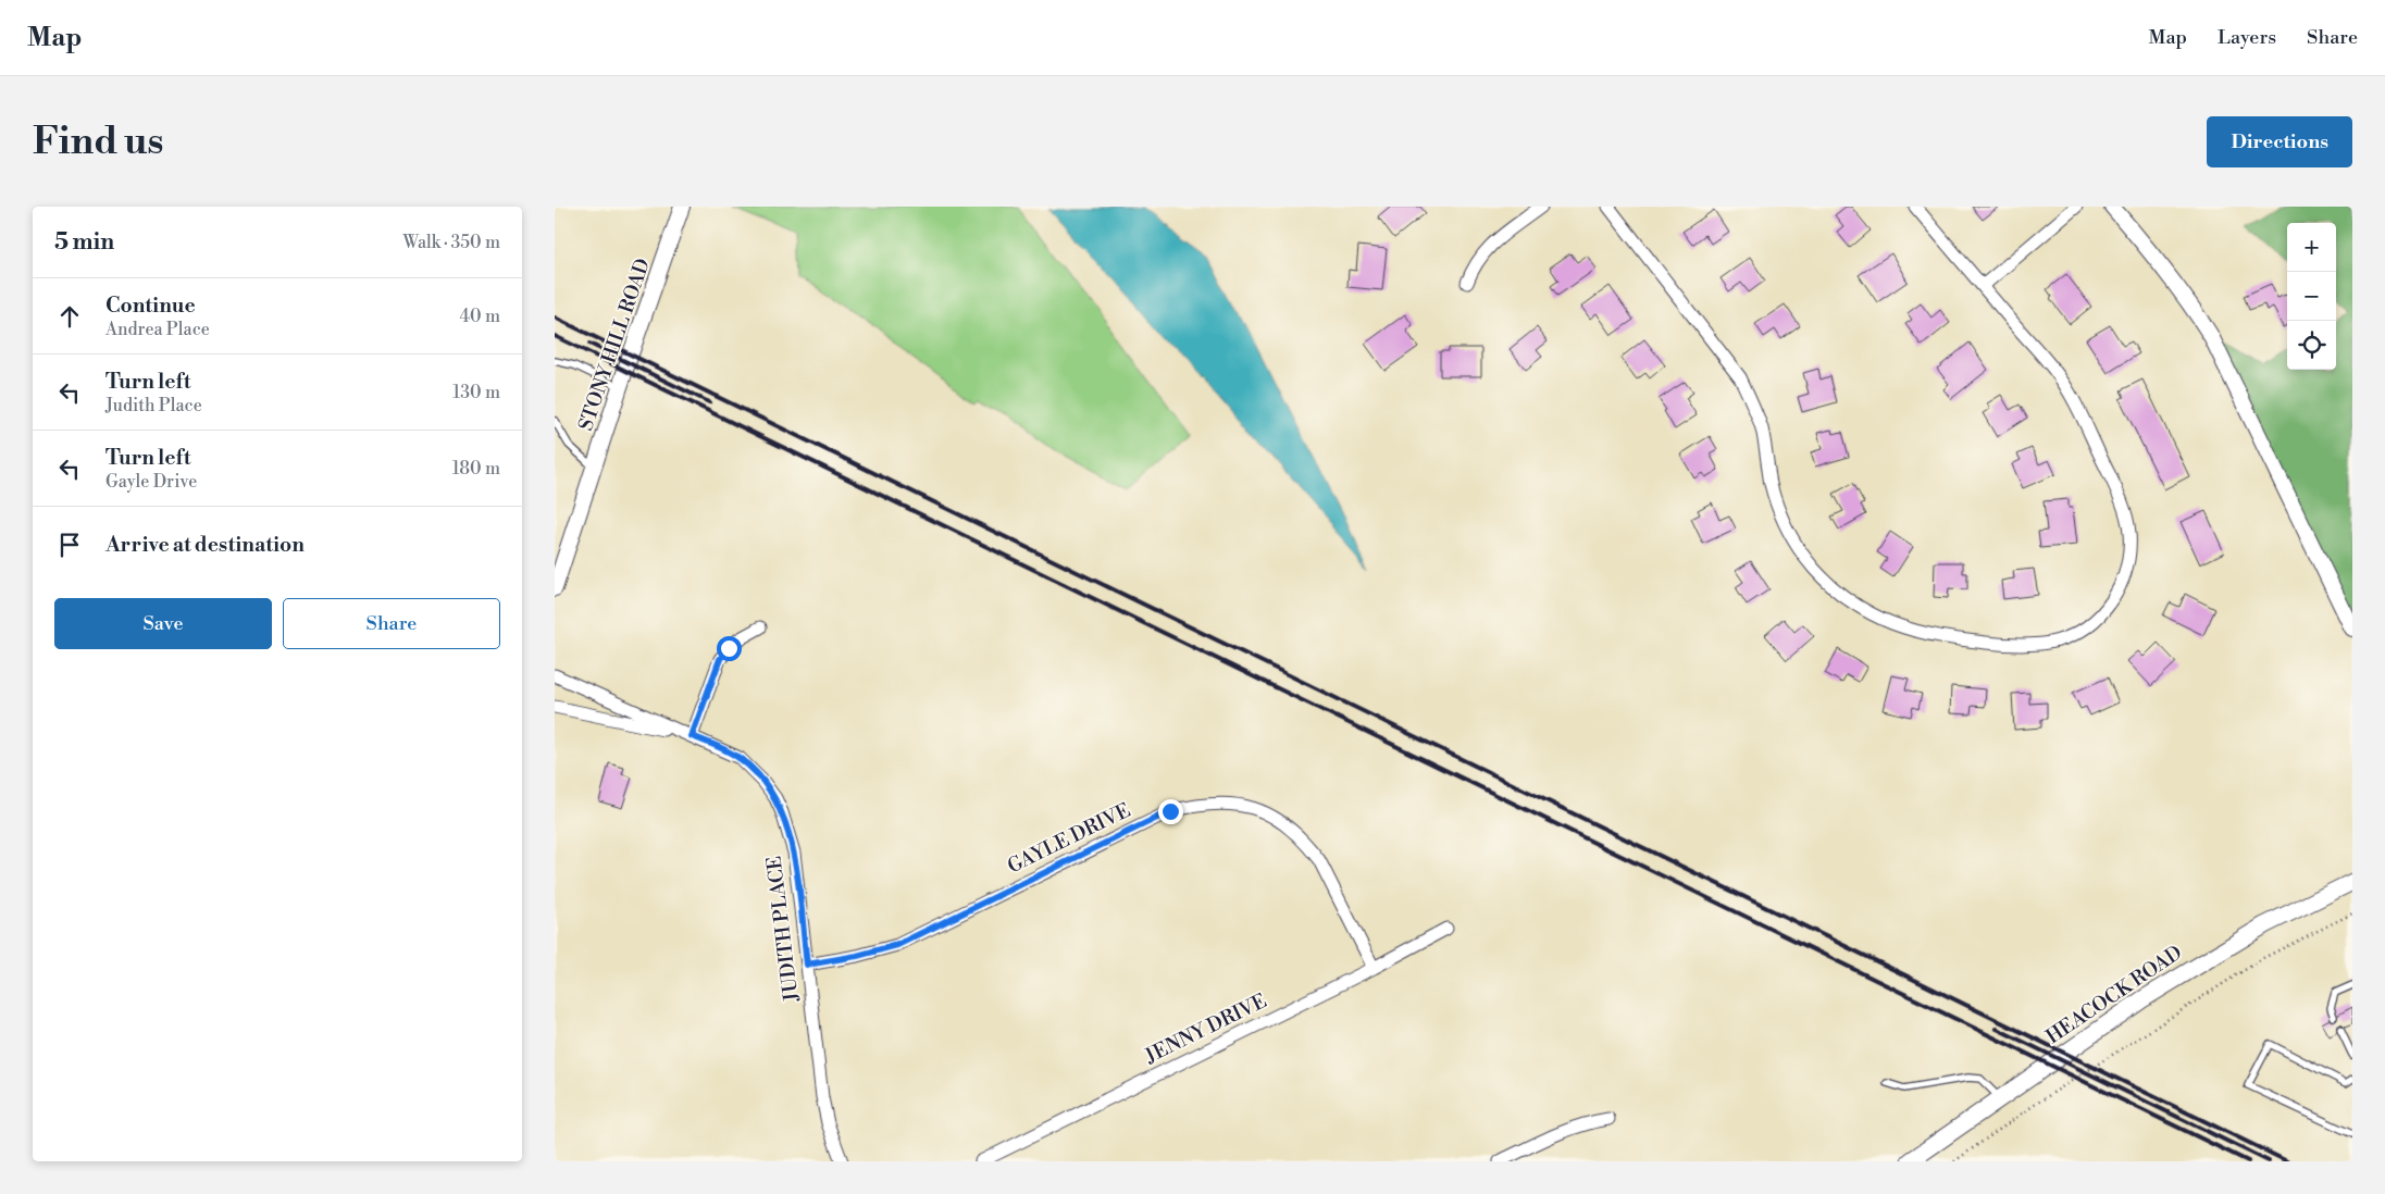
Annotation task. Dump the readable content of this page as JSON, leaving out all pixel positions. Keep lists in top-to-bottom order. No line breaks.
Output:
{"streets":{"main road":["HEACOCK ROAD"],"street":["STONY HILL ROAD","GAYLE DRIVE","JUDITH PLACE","JENNY DRIVE"]},"crossings":[["GAYLE DRIVE","JUDITH PLACE"],["GAYLE DRIVE","JENNY DRIVE"]],"page":{"header":"Map","nav":["Map","Layers","Share"],"buttons":["Directions",["Save","Share"]],"title":"Find us","heading":["5 min","Walk · 350 m"],"map_buttons":["+","−"],"list":[["Continue","Andrea Place","40 m"],["Turn left","Judith Place","130 m"],["Turn left","Gayle Drive","180 m"],"Arrive at destination"]}}
